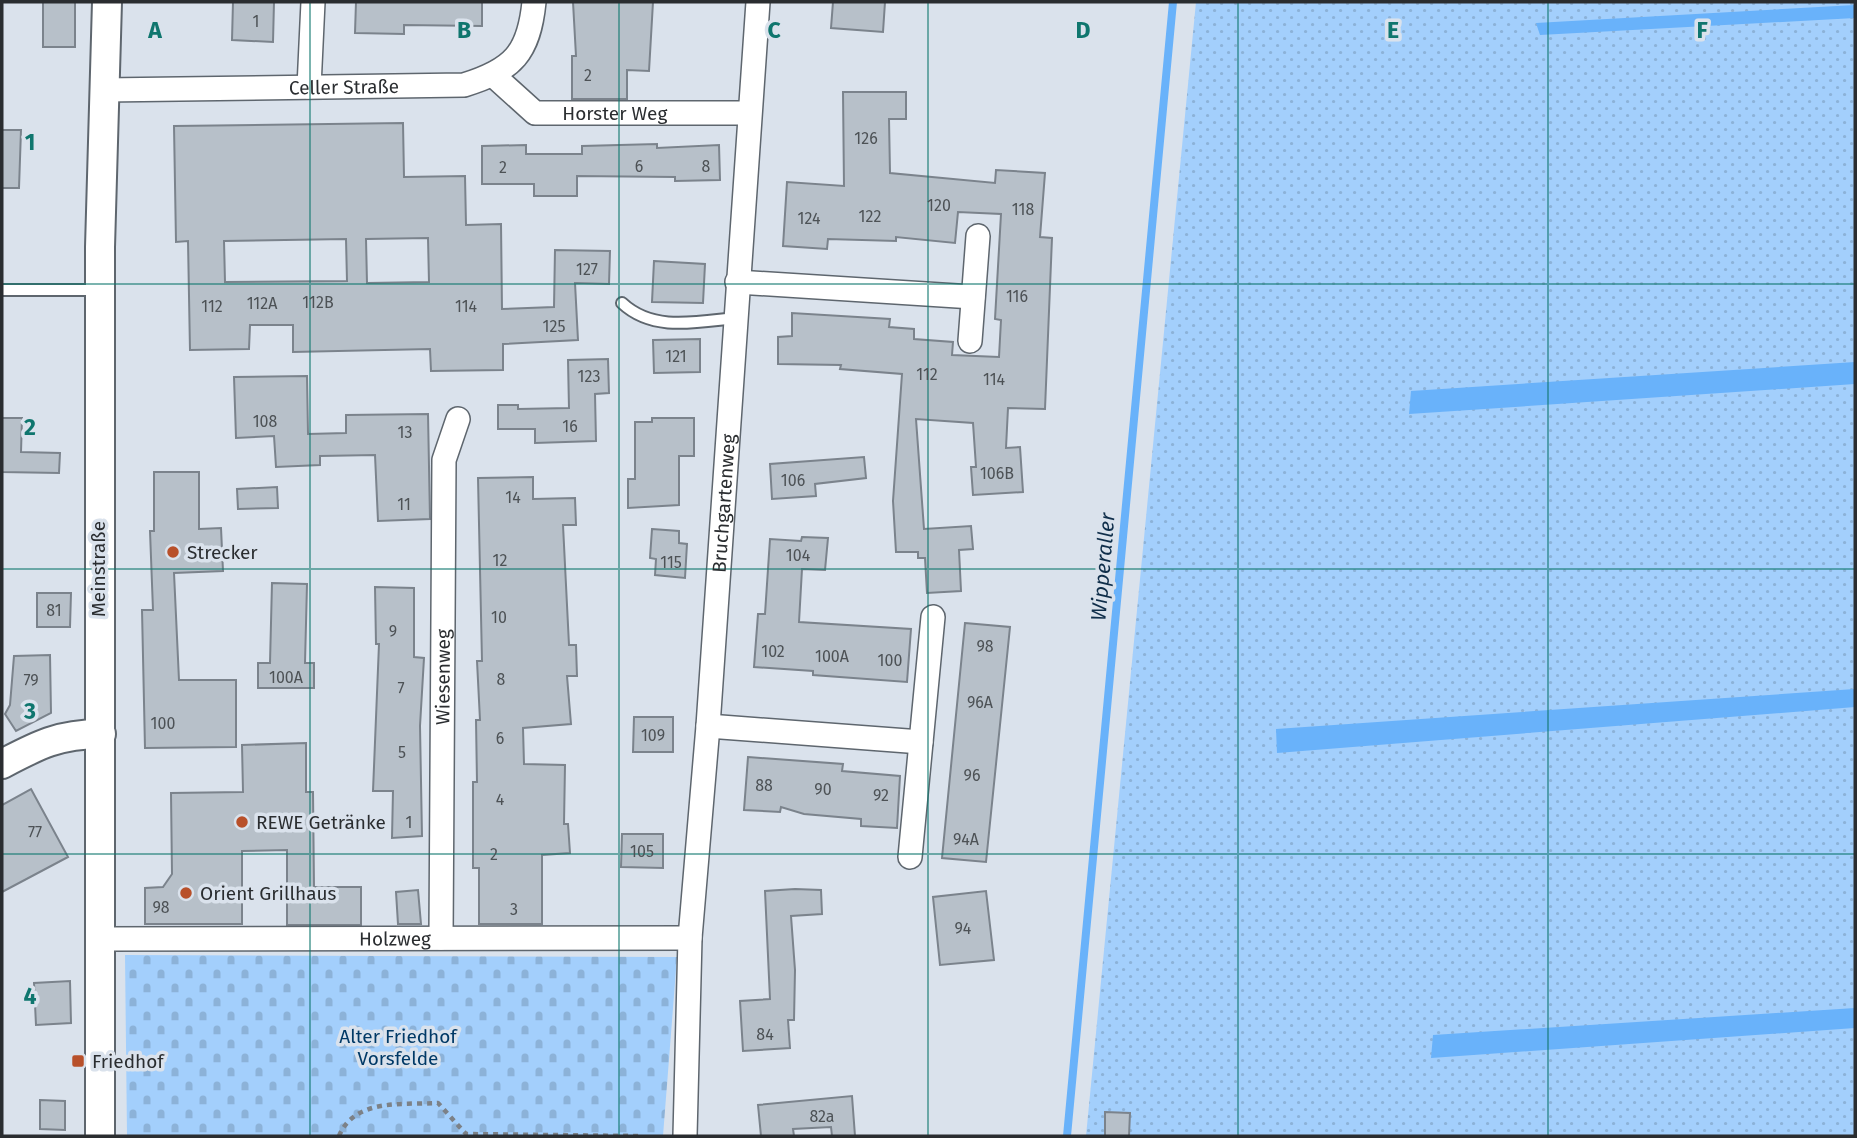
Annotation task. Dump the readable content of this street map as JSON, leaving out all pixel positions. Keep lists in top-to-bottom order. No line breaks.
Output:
{"streets":{"street":["Celler Straße","Horster Weg","Bruchgartenweg","Meinstraße","Wiesenweg","Holzweg"]},"crossings":[["Celler Straße","Horster Weg"],["Celler Straße","Meinstraße"],["Horster Weg","Bruchgartenweg"],["Bruchgartenweg","Holzweg"],["Meinstraße","Holzweg"],["Wiesenweg","Holzweg"]],"water":["Wipperaller"],"parks":["Alter Friedhof Vorsfelde"],"places":{"other":["Strecker","REWE Getränke","Orient Grillhaus"],"transit":["Friedhof"]},"house_numbers":["1","2","126","6","8","2","120","118","122","124","127","116","112B","112A","112","114","125","121","112","123","114","108","16","13","106B","106","14","11","104","12","115","81","10","9","98","102","100A","100","100A","8","79","7","96A","100","109","6","5","96","88","90","92","4","1","77","94A","105","2","98","3","94","84","82a"],"grid":{"columns":["A","B","C","D","E","F"],"rows":["1","2","3","4"]}}
